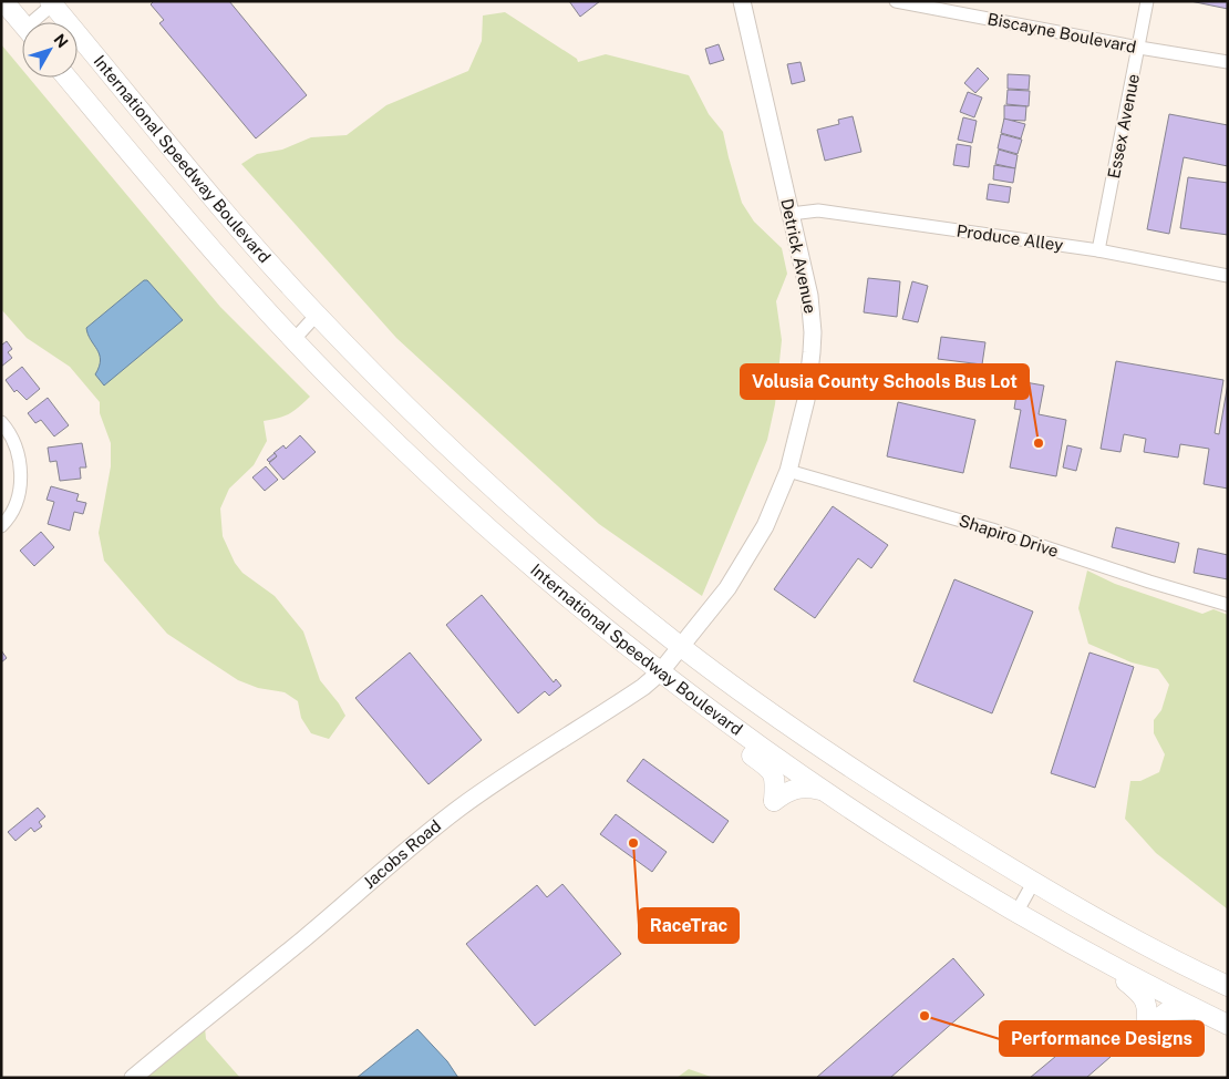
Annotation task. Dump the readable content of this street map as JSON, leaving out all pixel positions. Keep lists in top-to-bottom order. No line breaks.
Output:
{"streets":{"main road":["International Speedway Boulevard"],"street":["Biscayne Boulevard","Essex Avenue","Produce Alley","Detrick Avenue","Shapiro Drive","Jacobs Road"]},"crossings":[["Biscayne Boulevard","Essex Avenue"],["Essex Avenue","Produce Alley"],["International Speedway Boulevard","Detrick Avenue"],["International Speedway Boulevard","Jacobs Road"],["Produce Alley","Detrick Avenue"],["Detrick Avenue","Shapiro Drive"],["Detrick Avenue","Jacobs Road"]],"places":["Volusia County Schools Bus Lot","RaceTrac","Performance Designs"],"north":"top right"}
